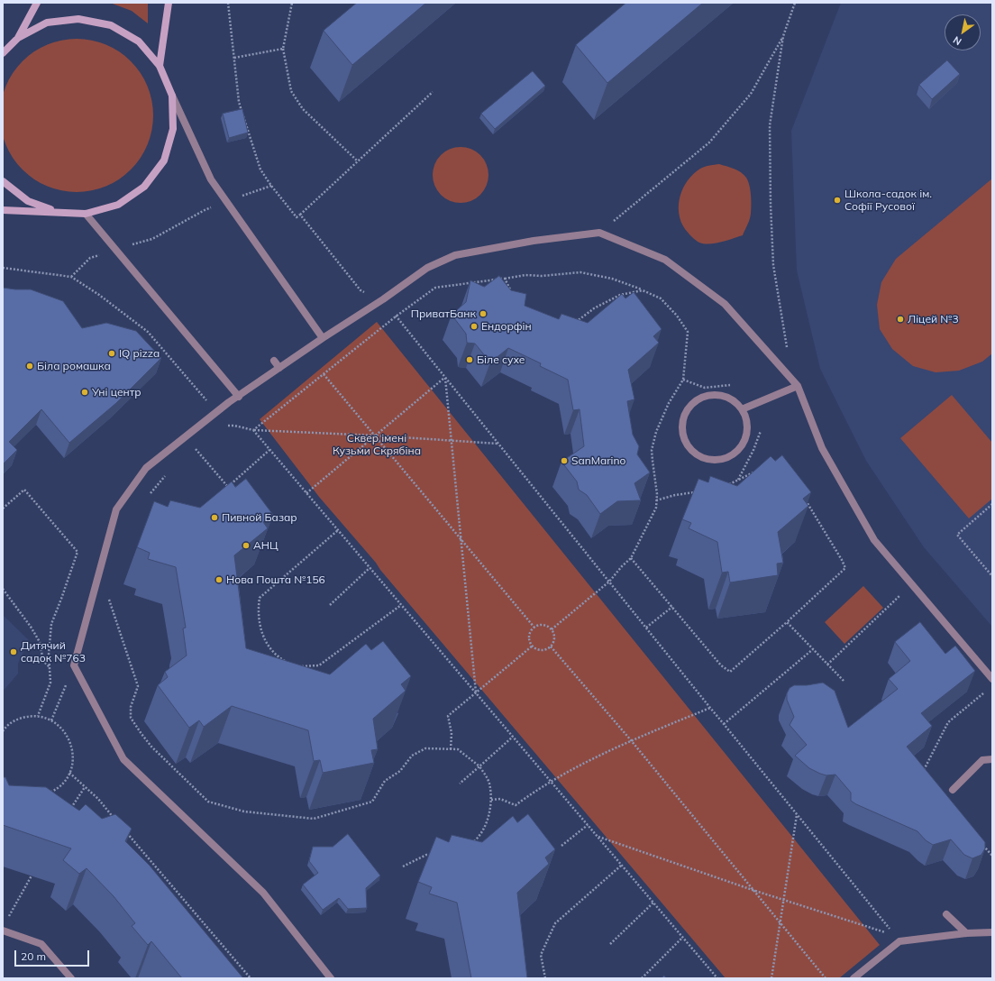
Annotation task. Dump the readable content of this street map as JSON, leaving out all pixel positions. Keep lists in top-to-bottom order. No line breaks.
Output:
{"parks":["Сквер імені Кузьми Скрябіна"],"places":["Школа-садок ім. Софії Русової","ПриватБанк","Ліцей №3","Ендорфін","IQ pizza","Біле сухе","Біла ромашка","Уні центр","SanMarino","Пивной Базар","АНЦ","Нова Пошта №156","Дитячий садок №763"],"scale_bar":"20 m","north":"bottom left"}
